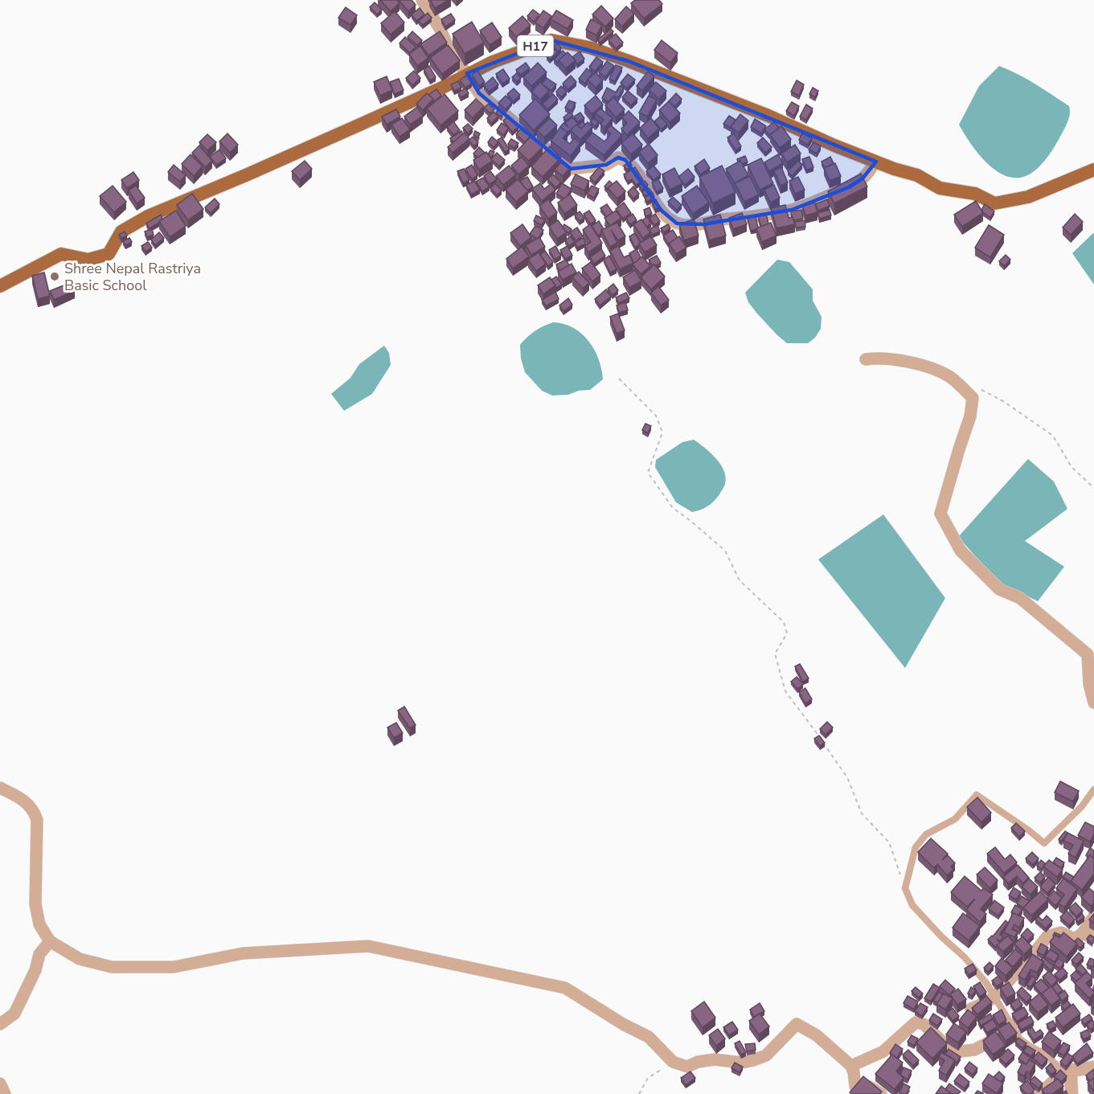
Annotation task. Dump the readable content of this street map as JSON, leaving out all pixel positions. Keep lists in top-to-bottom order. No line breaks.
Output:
{"streets":{"main road":["H17"]},"places":["Shree Nepal Rastriya Basic School"]}
